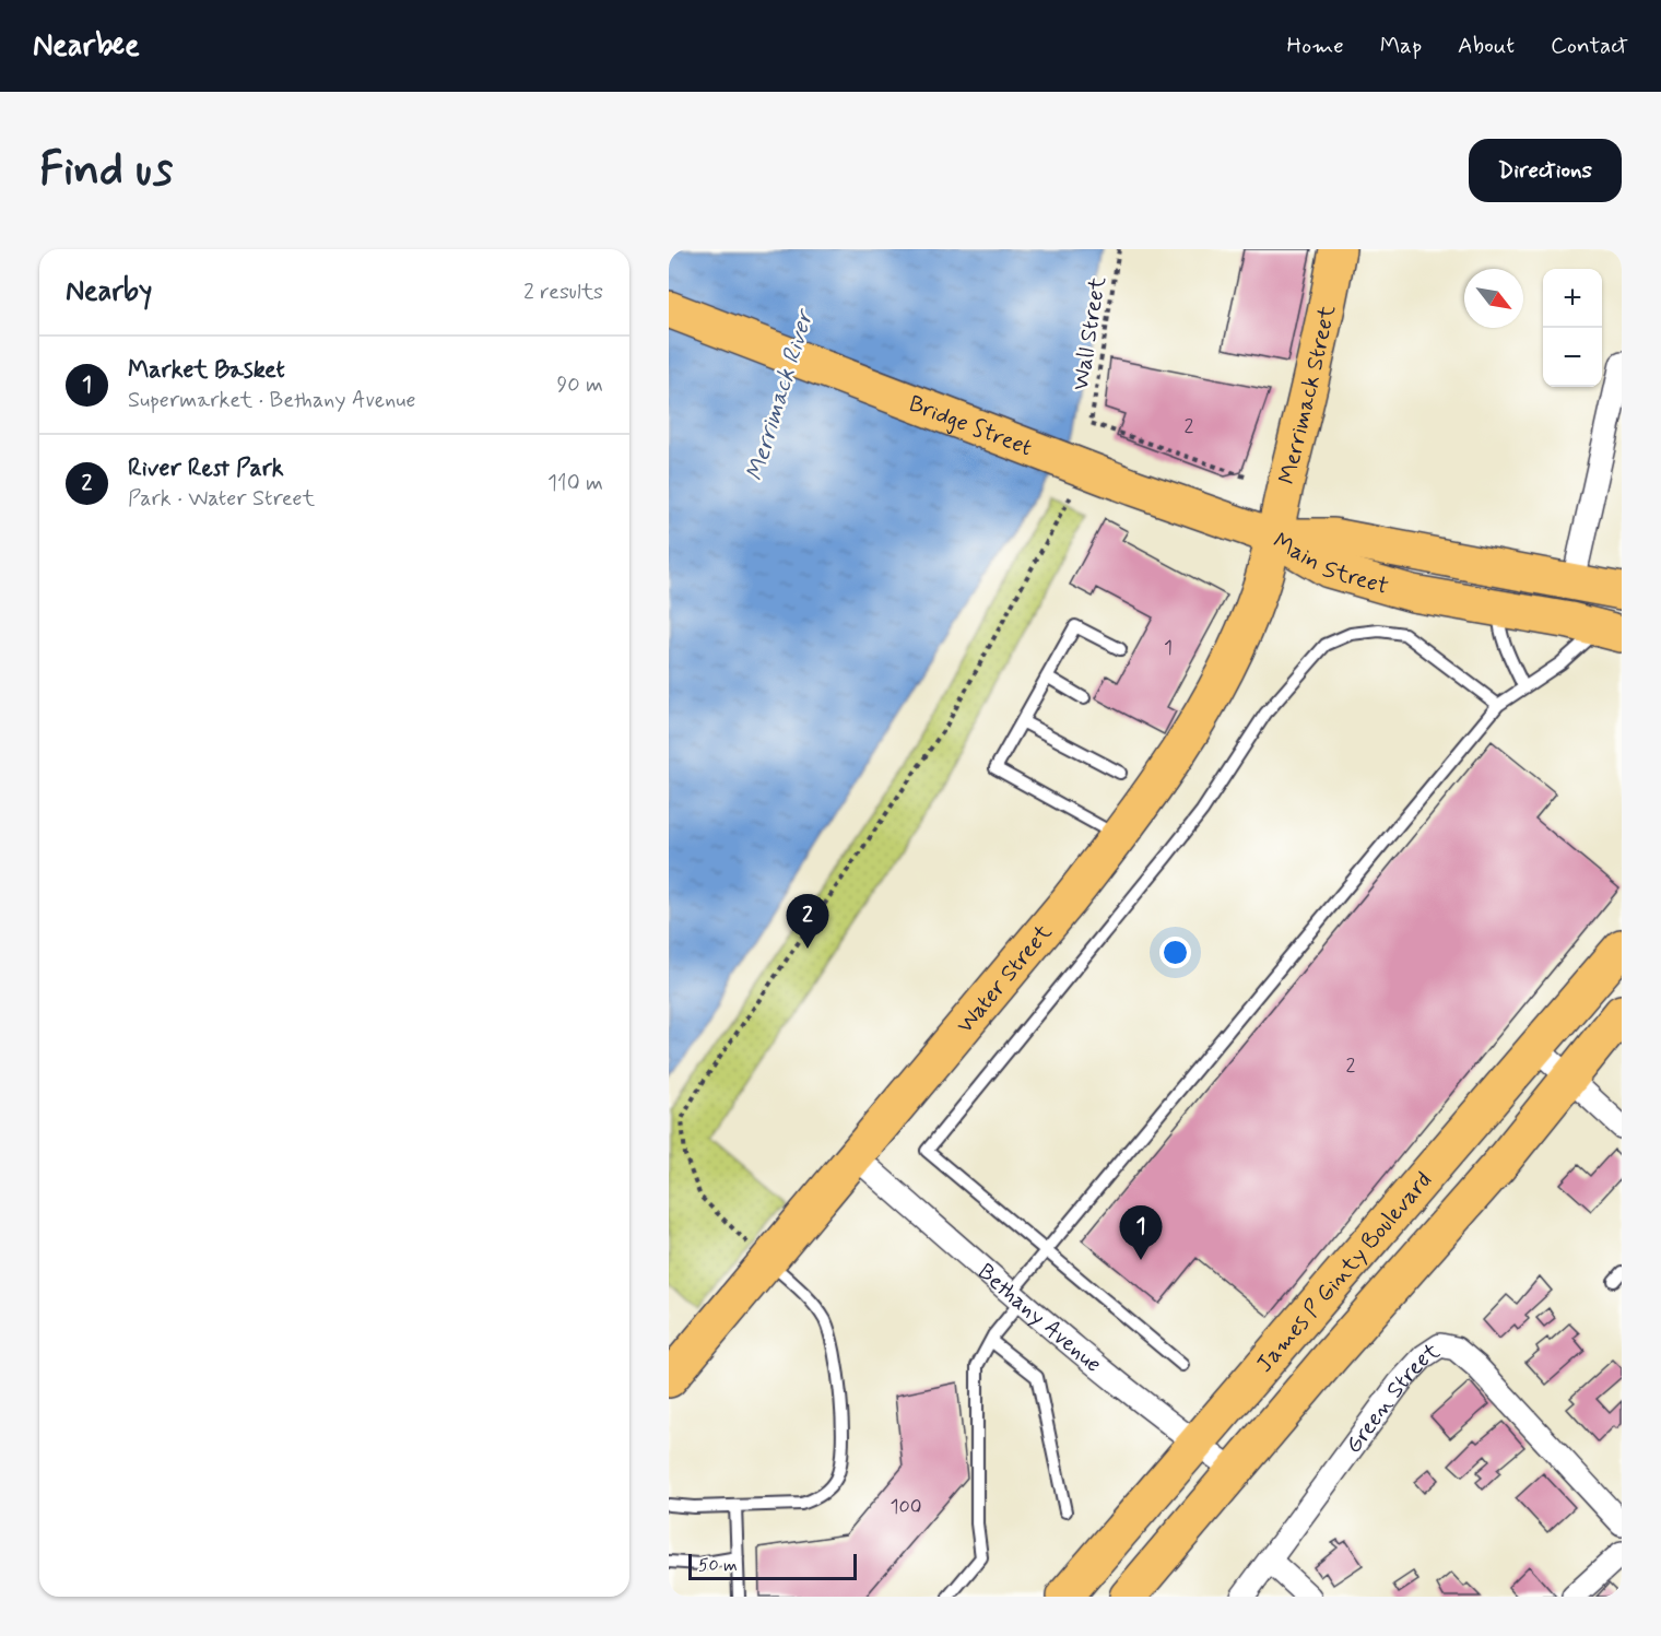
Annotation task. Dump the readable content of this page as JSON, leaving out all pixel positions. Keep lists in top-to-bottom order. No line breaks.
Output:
{"streets":{"main road":["Merrimack Street","Bridge Street","Main Street","Water Street","James P Ginty Boulevard"],"street":["Bethany Avenue","Green Street"],"path":["Wall Street"]},"crossings":[["Merrimack Street","Bridge Street"],["Merrimack Street","Main Street"],["Merrimack Street","Water Street"],["Bridge Street","Main Street"],["Bridge Street","Water Street"],["Main Street","Water Street"],["Water Street","Bethany Avenue"],["James P Ginty Boulevard","Bethany Avenue"]],"water":["Merrimack River"],"house_numbers":["2","1","2","100"],"scale_bar":"50 m","north":"bottom right","page":{"header":"Nearbee","nav":["Home","Map","About","Contact"],"buttons":"Directions","title":"Find us","heading":["Nearby","2 results"],"map_buttons":["+","−"],"list":[{"mark":"1","name":"Market Basket","note":"Supermarket · Bethany Avenue","value":"90 m"},{"mark":"2","name":"River Rest Park","note":"Park · Water Street","value":"110 m"}],"pins":["2","1"],"scale":"50 m"}}
